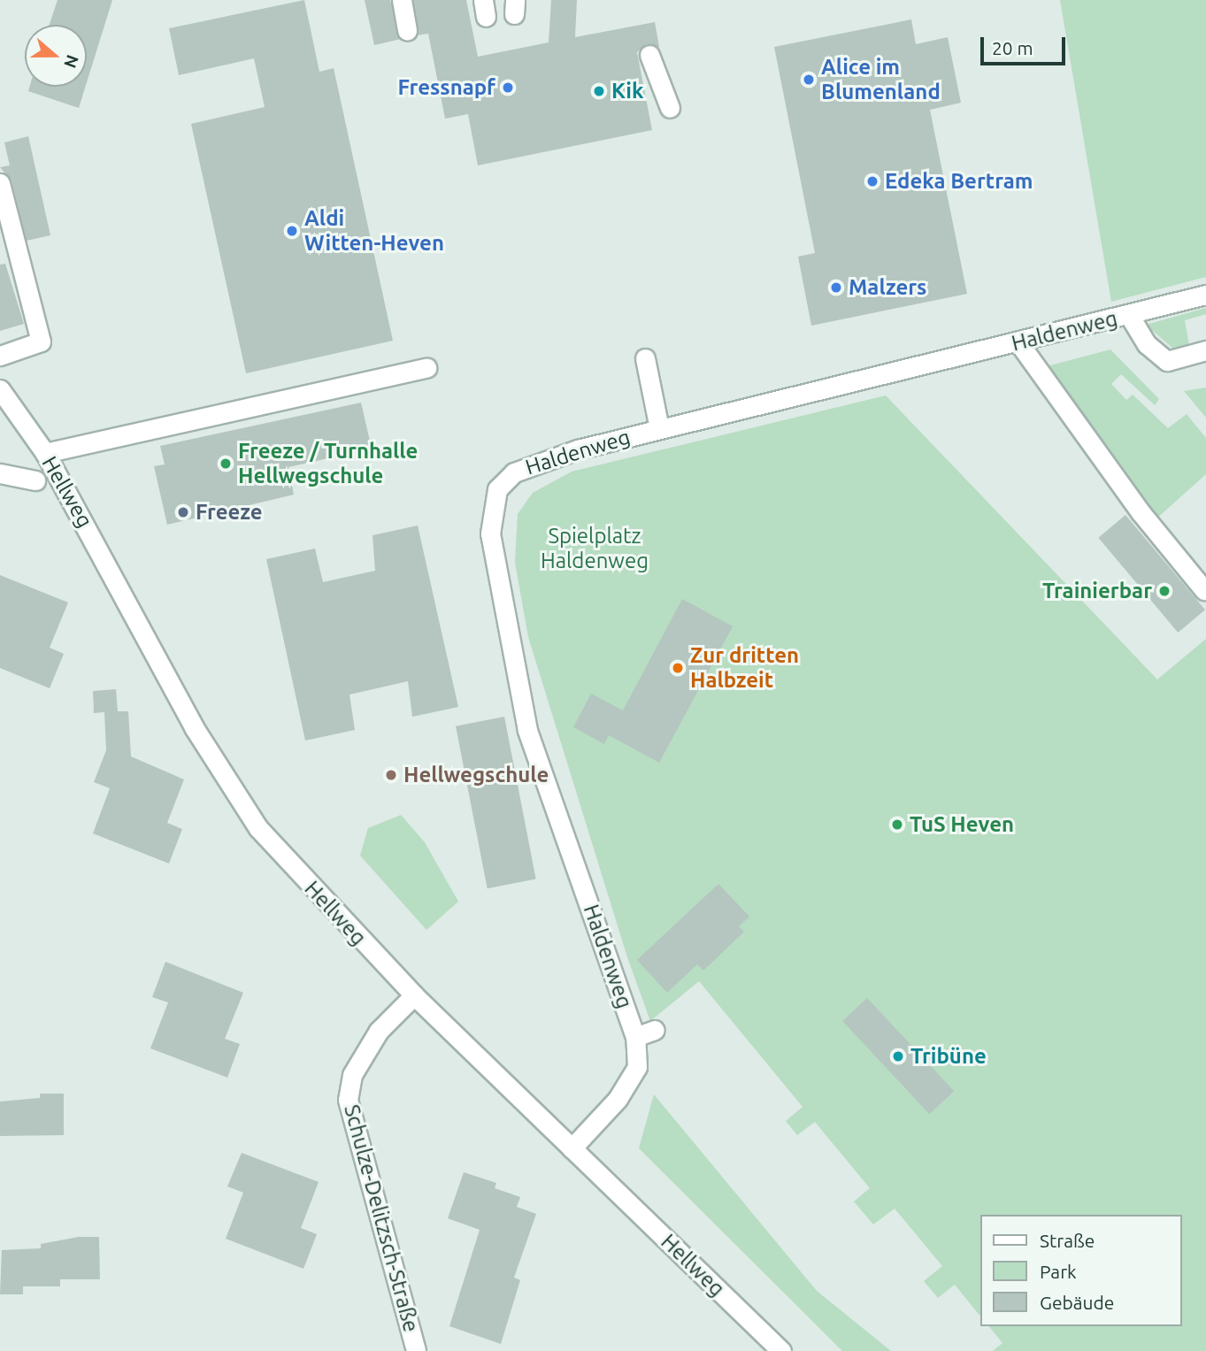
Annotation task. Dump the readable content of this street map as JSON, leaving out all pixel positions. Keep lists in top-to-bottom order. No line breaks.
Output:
{"streets":{"street":["Haldenweg","Hellweg","Schulze-Delitzsch-Straße"]},"crossings":[["Haldenweg","Hellweg"],["Hellweg","Schulze-Delitzsch-Straße"]],"parks":["Spielplatz Haldenweg"],"places":["Alice im Blumenland","Fressnapf","Kik","Edeka Bertram","Aldi Witten-Heven","Malzers","Freeze / Turnhalle Hellwegschule","Freeze","Trainierbar","Zur dritten Halbzeit","Hellwegschule","TuS Heven","Tribüne"],"legend":["Straße","Park","Gebäude"],"scale_bar":"20 m","north":"right"}
